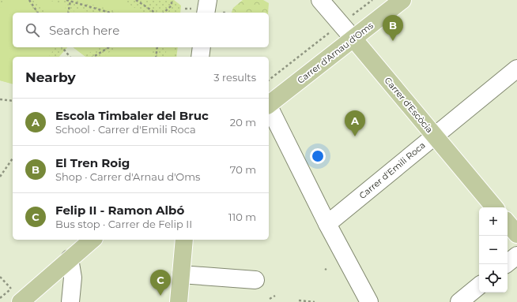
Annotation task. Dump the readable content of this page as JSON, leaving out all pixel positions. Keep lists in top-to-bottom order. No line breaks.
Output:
{"streets":{"main road":["Carrer d'Arnau d'Oms","Carrer d'Escòcia"],"street":["Carrer d'Emili Roca"]},"crossings":[["Carrer d'Arnau d'Oms","Carrer d'Escòcia"],["Carrer d'Escòcia","Carrer d'Emili Roca"]],"page":{"search":"Search here","pins":["B","A","C"],"heading":["Nearby","3 results"],"list":[{"mark":"A","name":"Escola Timbaler del Bruc","note":"School · Carrer d'Emili Roca","value":"20 m"},{"mark":"B","name":"El Tren Roig","note":"Shop · Carrer d'Arnau d'Oms","value":"70 m"},{"mark":"C","name":"Felip II - Ramon Albó","note":"Bus stop · Carrer de Felip II","value":"110 m"}],"map_buttons":["+","−"]}}
